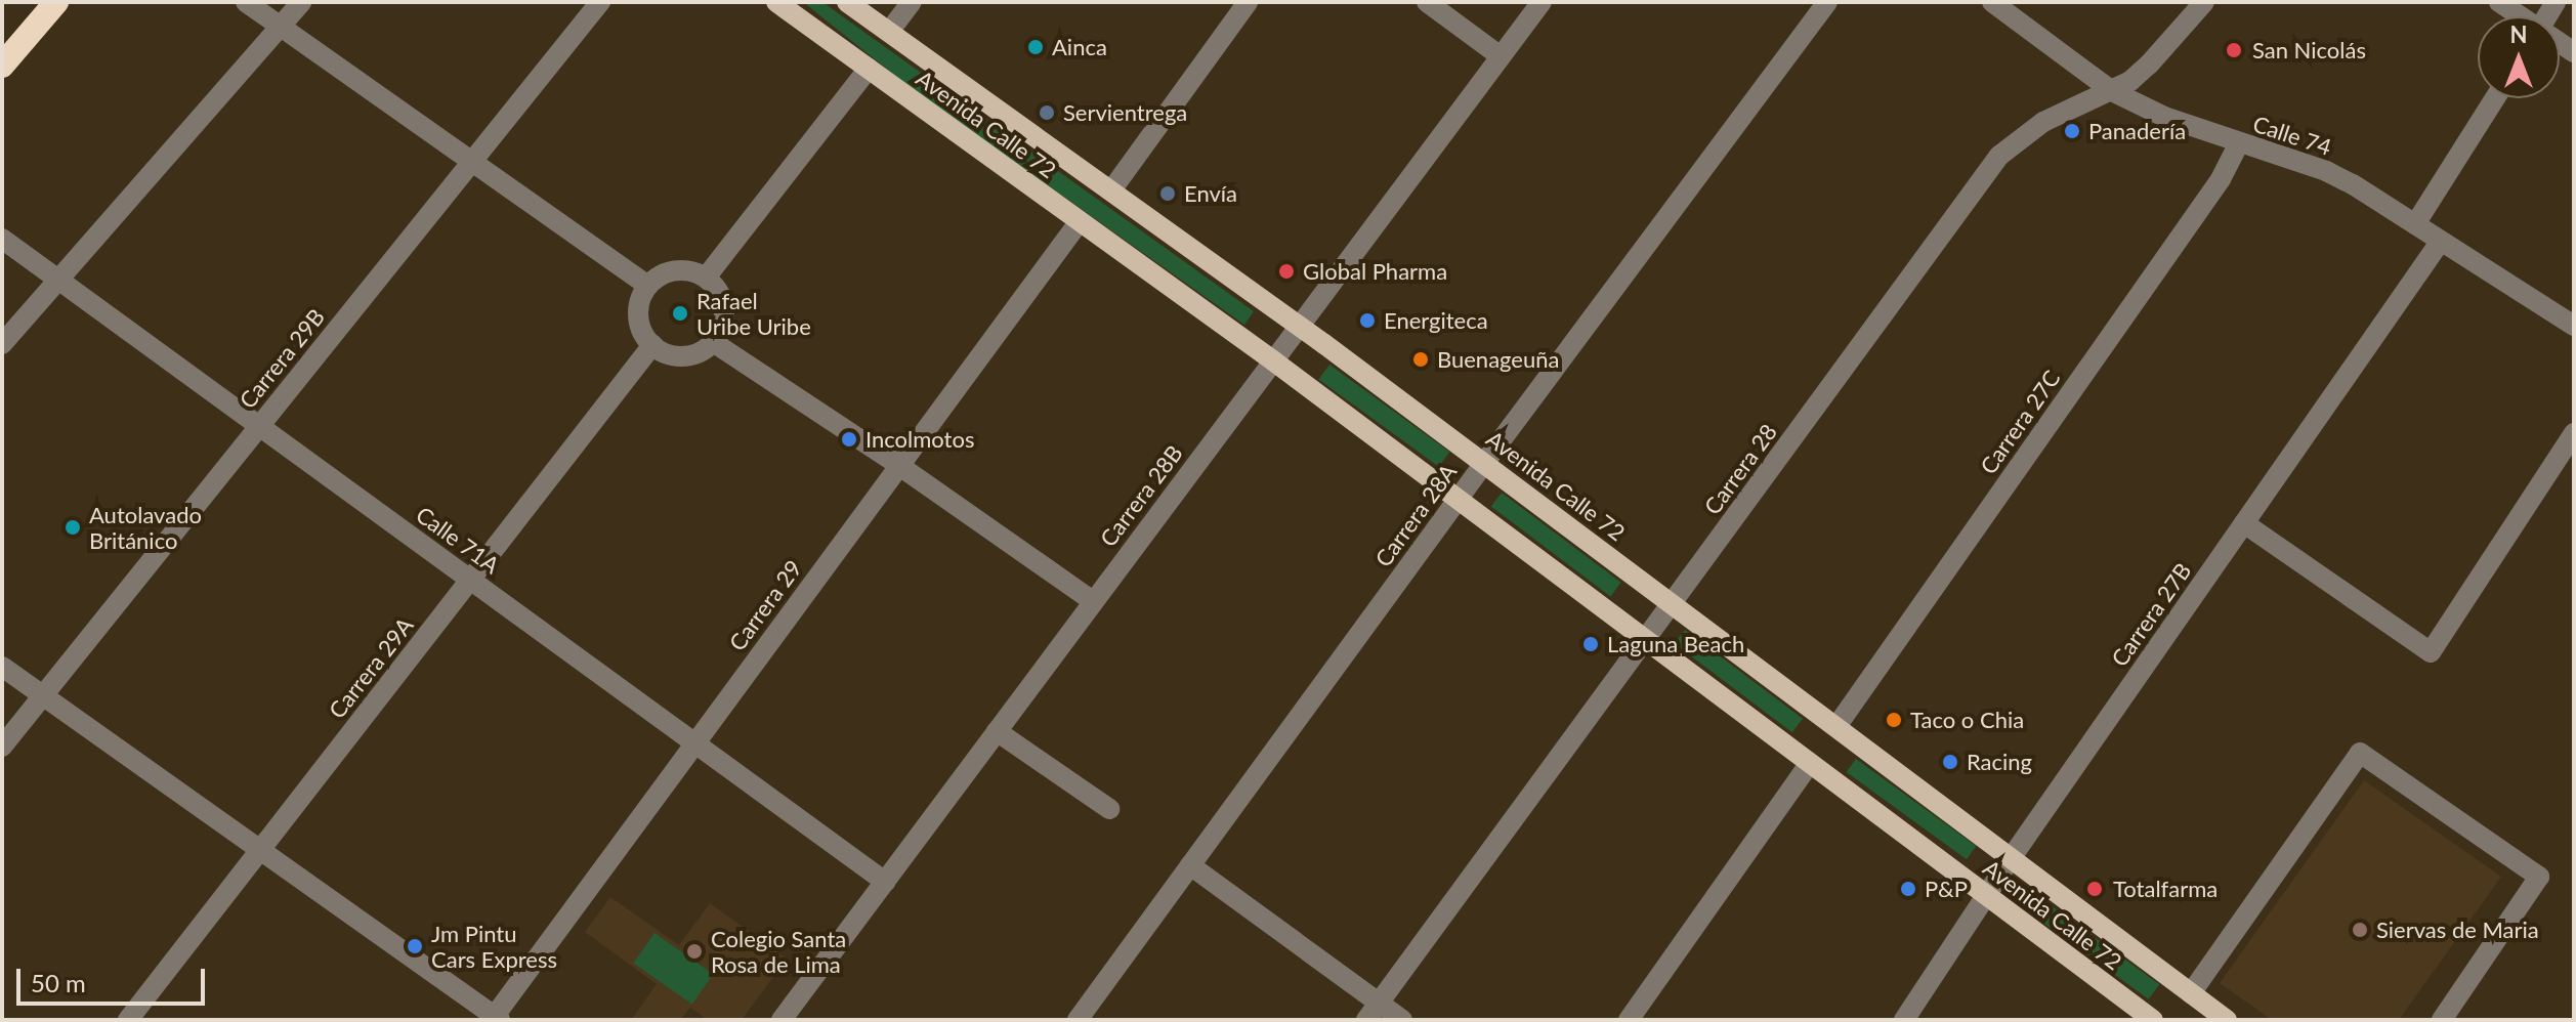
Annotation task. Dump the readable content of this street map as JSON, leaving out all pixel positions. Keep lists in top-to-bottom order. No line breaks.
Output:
{"streets":{"main road":["Avenida Calle 72"],"street":["Calle 74","Carrera 29B","Carrera 27C","Carrera 28","Carrera 28B","Carrera 28A","Calle 71A","Carrera 29","Carrera 27B","Carrera 29A"]},"crossings":[["Avenida Calle 72","Carrera 27C"],["Avenida Calle 72","Carrera 28"],["Avenida Calle 72","Carrera 28B"],["Avenida Calle 72","Carrera 28A"],["Avenida Calle 72","Carrera 29"],["Avenida Calle 72","Carrera 27B"],["Calle 74","Carrera 27C"],["Calle 74","Carrera 28"],["Calle 74","Carrera 27B"],["Carrera 29B","Calle 71A"],["Carrera 28B","Calle 71A"],["Calle 71A","Carrera 29"],["Calle 71A","Carrera 29A"]],"places":["Ainca","San Nicolás","Servientrega","Panadería","Envía","Global Pharma","Rafael Uribe Uribe","Energiteca","Buenageuña","Incolmotos","Autolavado Británico","Laguna Beach","Taco o Chia","Racing","P&P","Totalfarma","Siervas de Maria","Jm Pintu Cars Express","Colegio Santa Rosa de Lima"],"scale_bar":"50 m","north":"top"}
